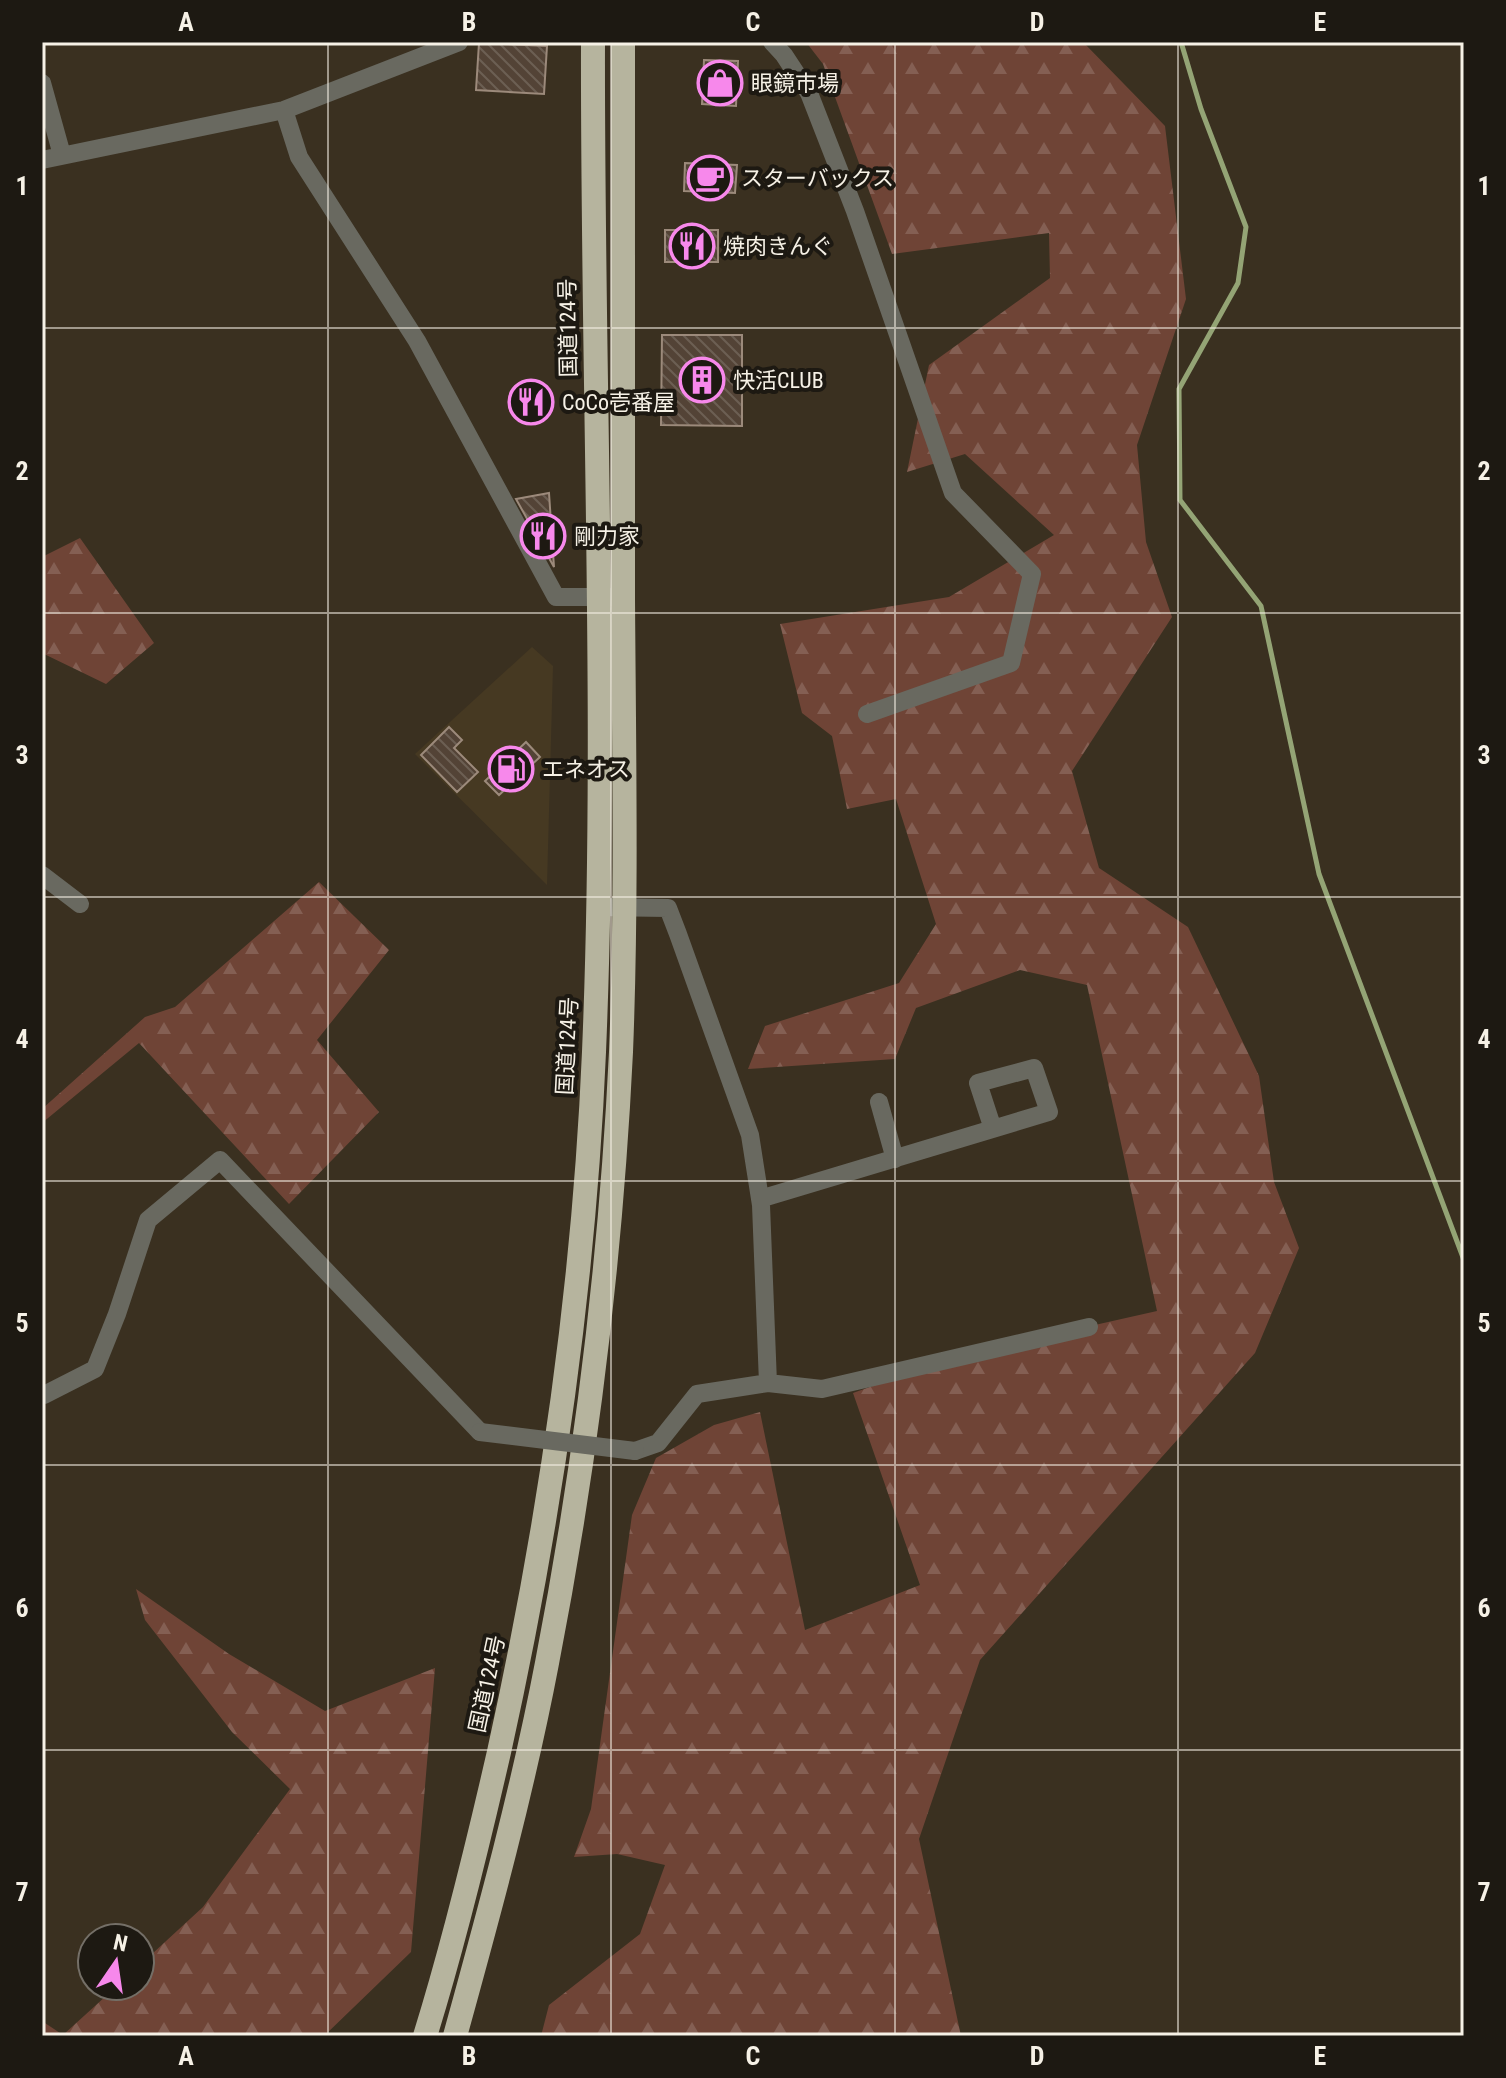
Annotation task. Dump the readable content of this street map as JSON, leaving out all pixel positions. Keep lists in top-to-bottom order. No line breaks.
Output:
{"streets":{"highway":["国道124号"]},"places":{"shop":["眼鏡市場"],"cafe":["スターバックス"],"restaurant":["焼肉きんぐ","CoCo壱番屋","剛力家"],"building":["快活CLUB"],"fuel station":["エネオス"]},"north":"top","grid":{"columns":["A","B","C","D","E"],"rows":["1","2","3","4","5","6","7"]}}
